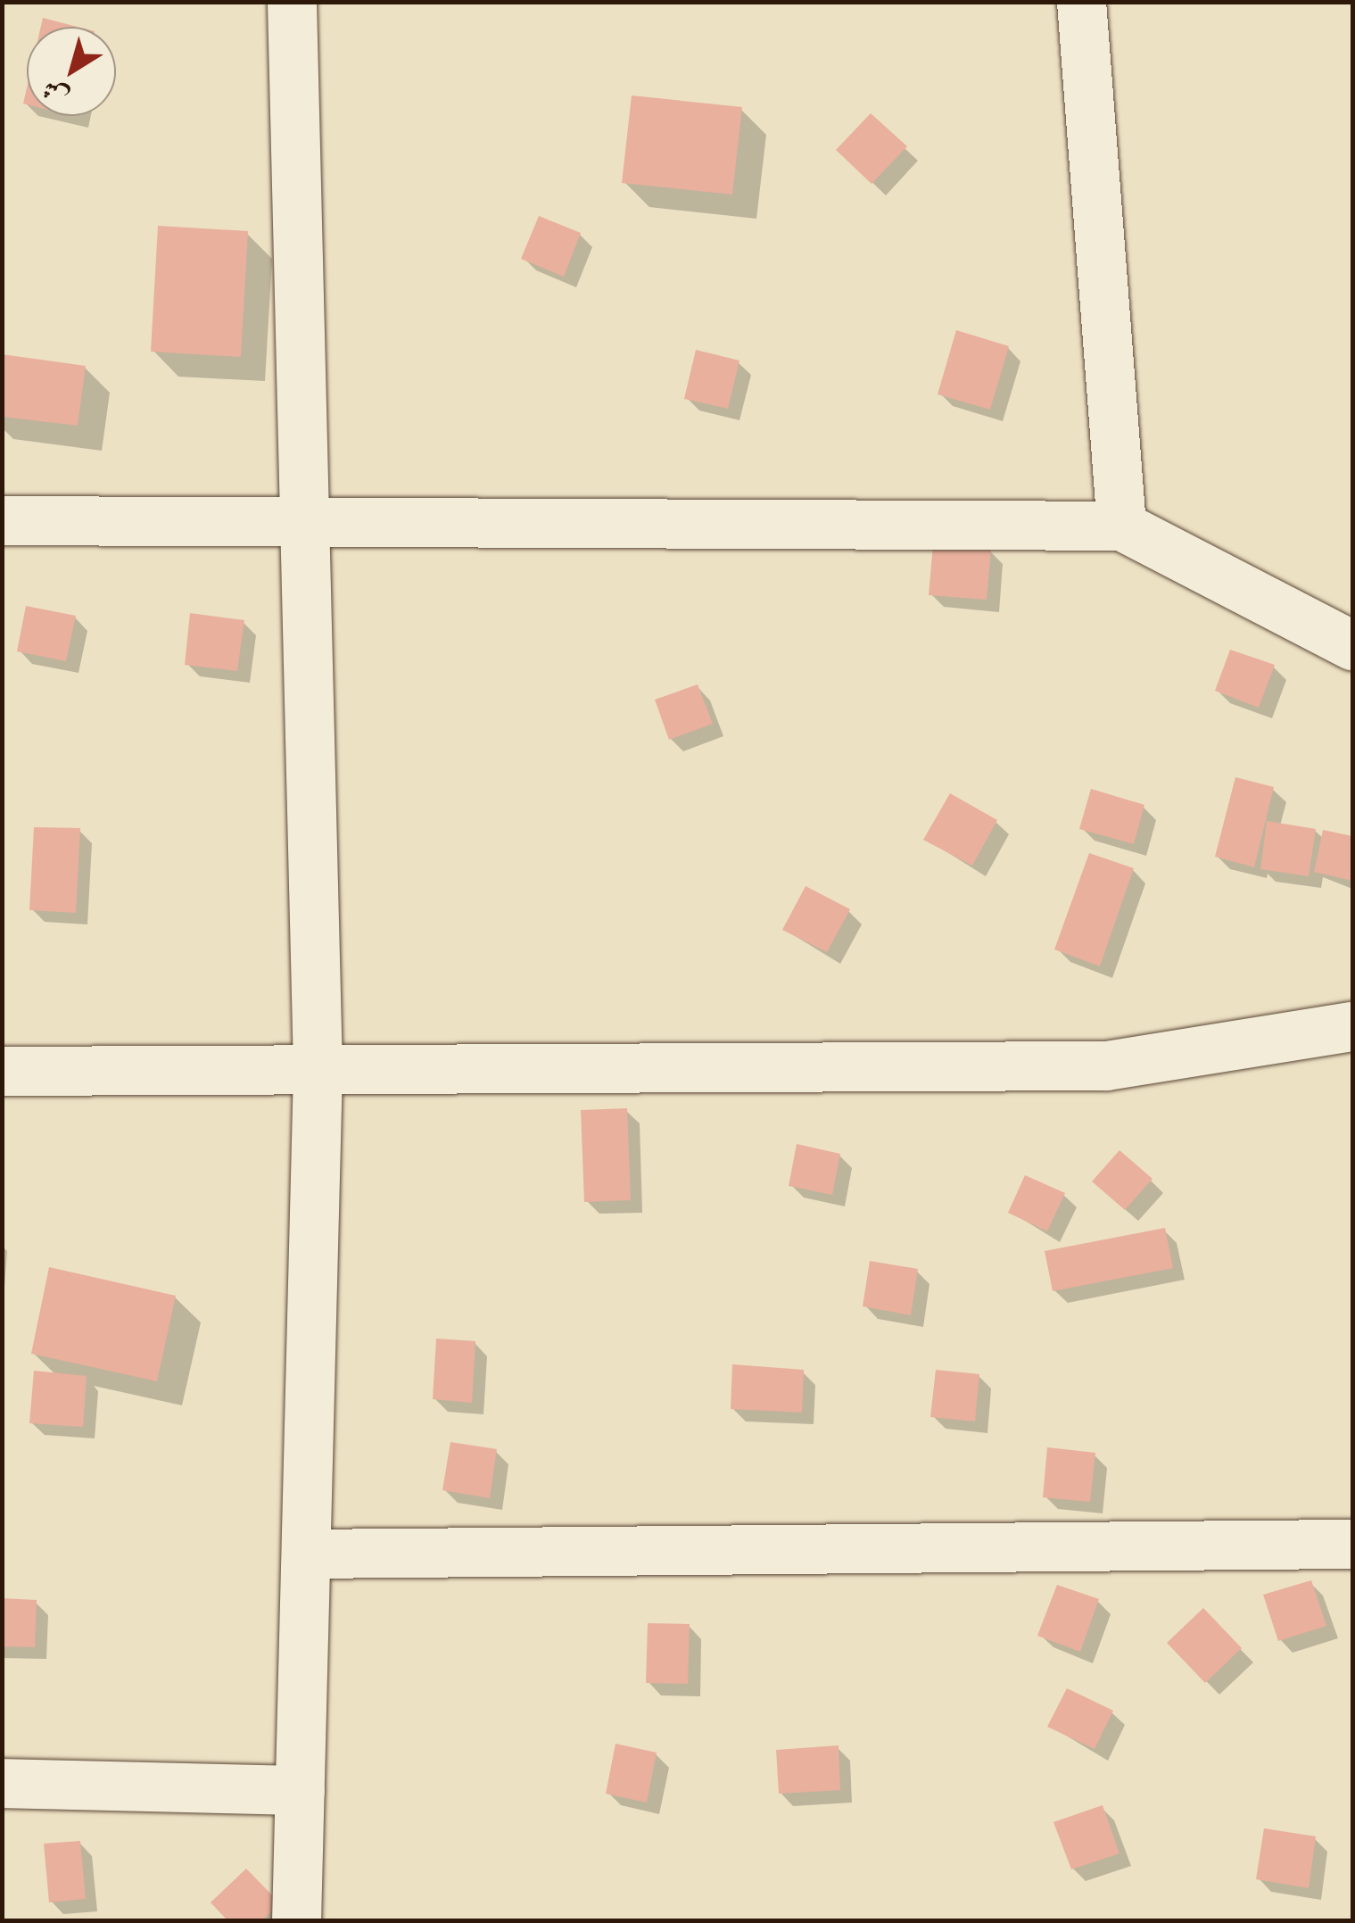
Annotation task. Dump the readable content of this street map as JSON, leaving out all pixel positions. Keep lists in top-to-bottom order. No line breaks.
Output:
{"north":"bottom left"}
